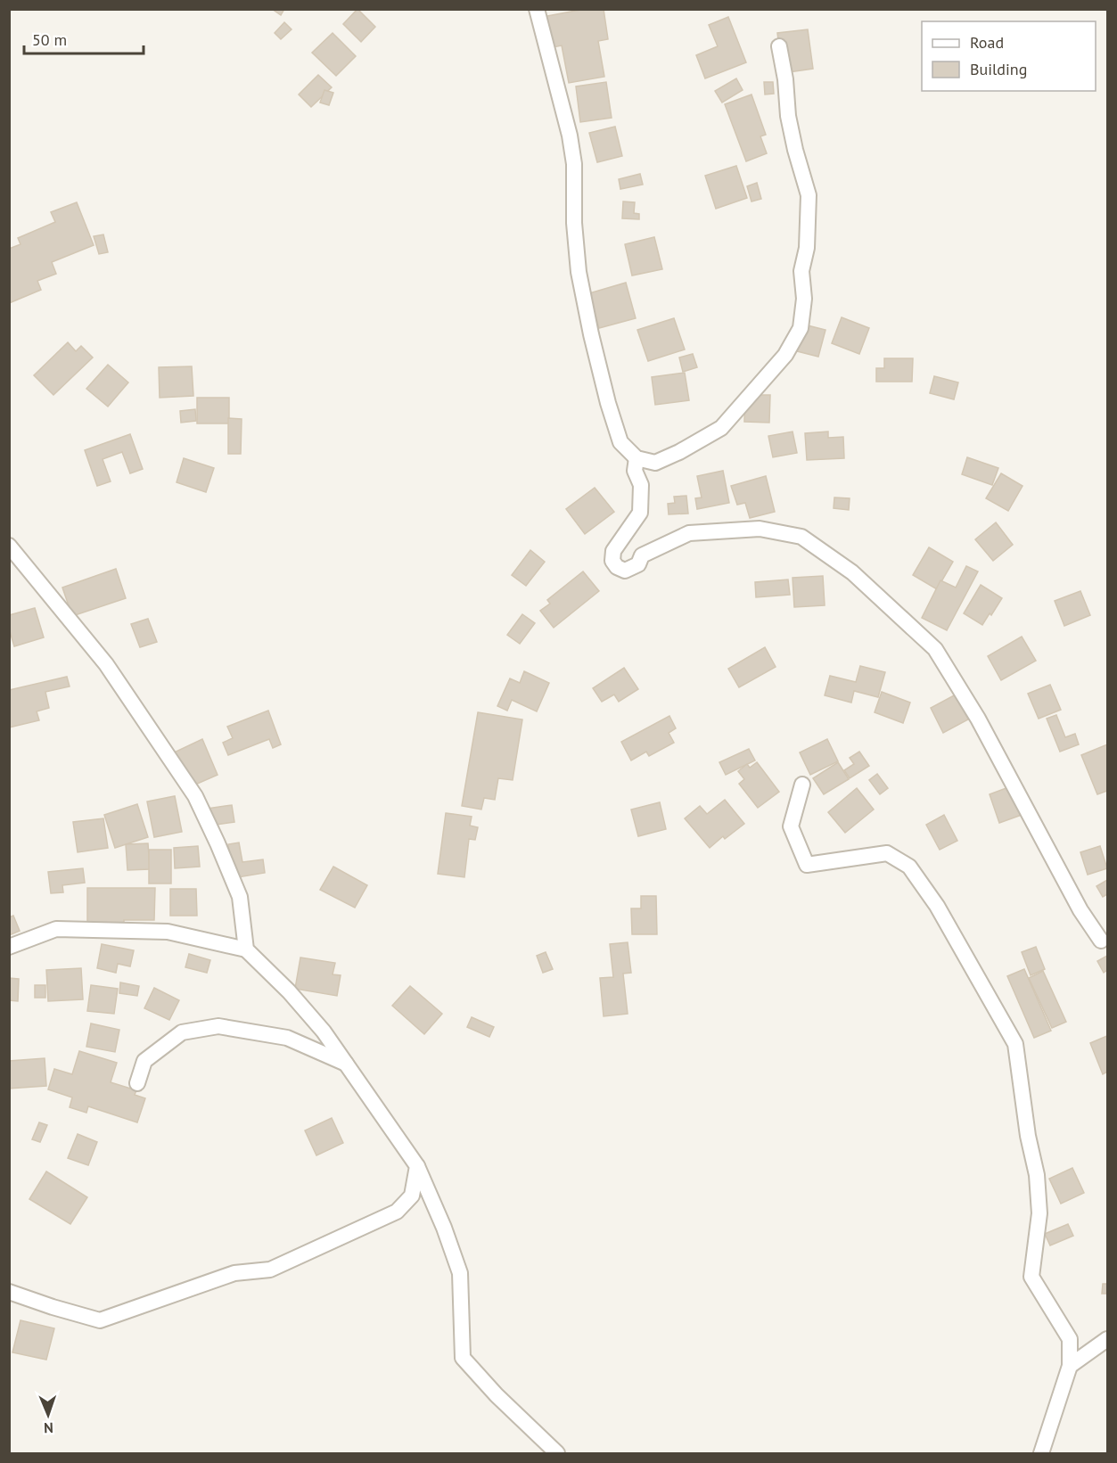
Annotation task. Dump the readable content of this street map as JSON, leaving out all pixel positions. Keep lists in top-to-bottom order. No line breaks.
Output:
{"legend":["Road","Building"],"scale_bar":"50 m","north":"bottom"}
